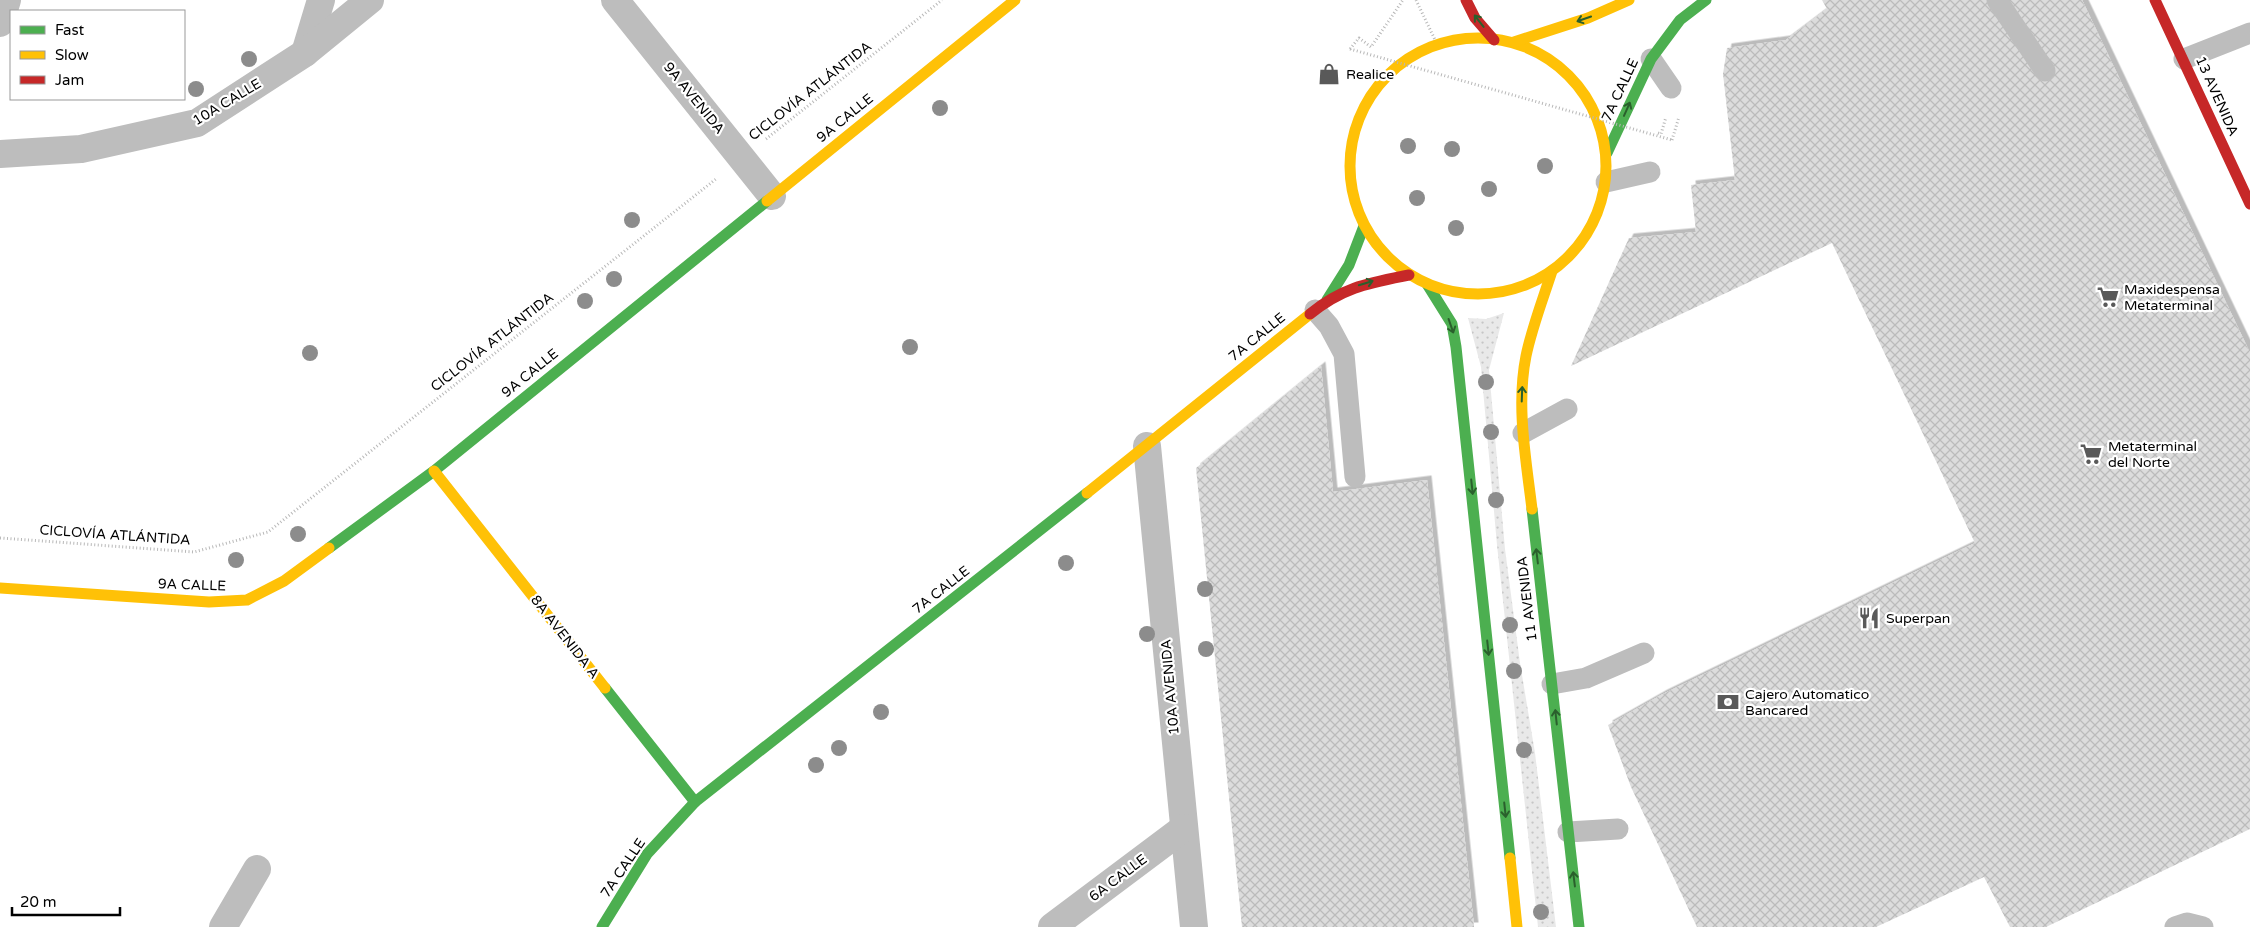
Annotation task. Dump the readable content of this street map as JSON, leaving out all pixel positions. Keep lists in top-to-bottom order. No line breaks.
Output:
{"streets":{"main road":["7A CALLE","13 AVENIDA","9A CALLE","11 AVENIDA","8A AVENIDA A"],"street":["9A AVENIDA","10A CALLE","10A AVENIDA","6A CALLE"],"path":["CICLOVÍA ATLÁNTIDA"]},"crossings":[["7A CALLE","8A AVENIDA A"],["7A CALLE","10A AVENIDA"],["CICLOVÍA ATLÁNTIDA","9A AVENIDA"],["9A AVENIDA","9A CALLE"],["9A CALLE","8A AVENIDA A"],["10A AVENIDA","6A CALLE"]],"places":{"shop":["Realice"],"supermarket":["Maxidespensa Metaterminal","Metaterminal del Norte"],"restaurant":["Superpan"],"bank":["Cajero Automatico Bancared"]},"legend":["Fast","Slow","Jam"],"scale_bar":"20 m"}
